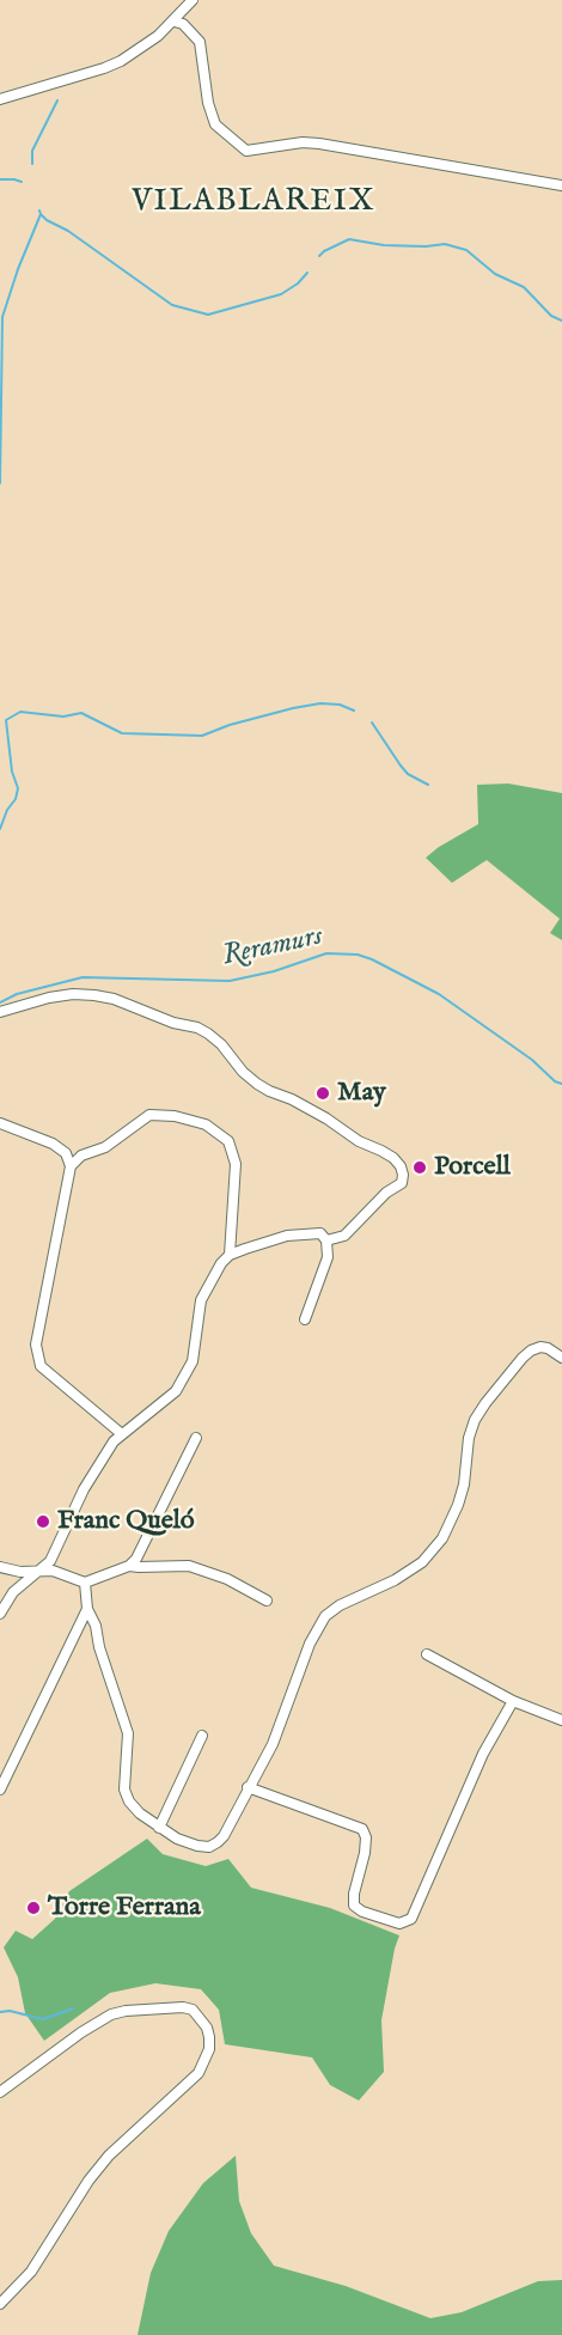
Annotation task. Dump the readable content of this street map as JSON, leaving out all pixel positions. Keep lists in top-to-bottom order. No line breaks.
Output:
{"districts":["VILABLAREIX"],"water":["Reramurs"],"places":["May","Porcell","Franc Queló","Torre Ferrana"]}
